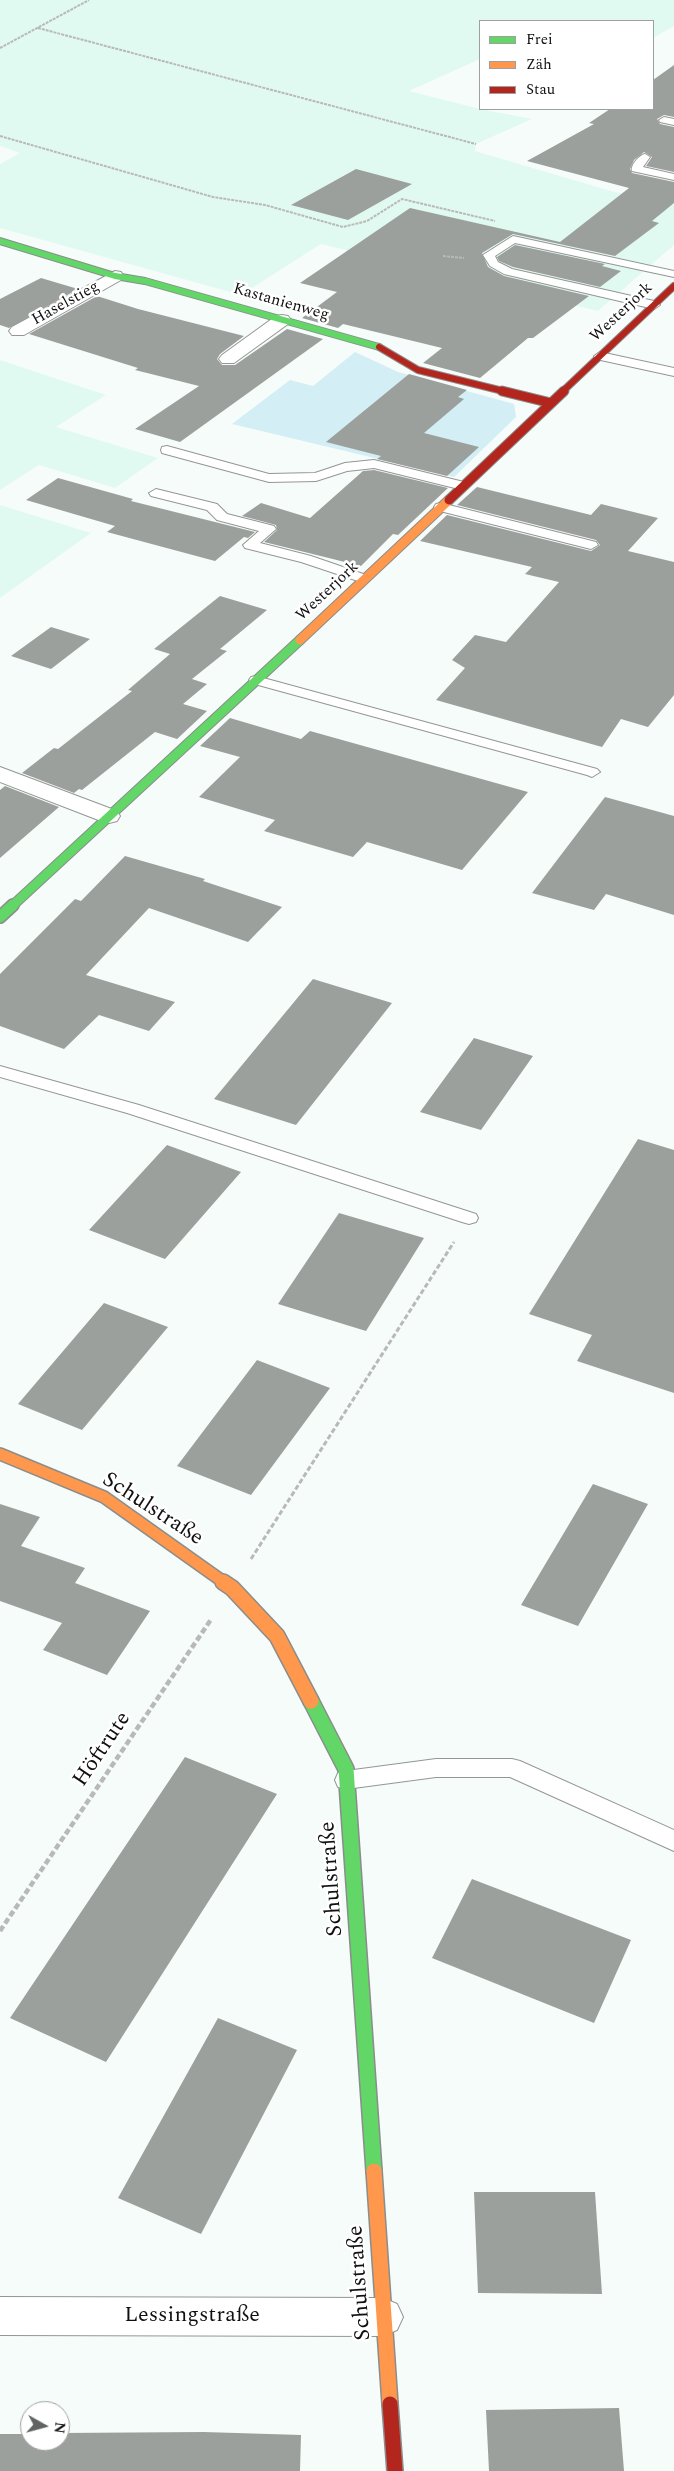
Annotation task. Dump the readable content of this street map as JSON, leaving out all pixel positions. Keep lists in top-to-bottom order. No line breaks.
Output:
{"streets":{"street":["Kastanienweg","Haselstieg","Westerjork","Schulstraße","Lessingstraße"],"path":["Höftrute"]},"crossings":[["Kastanienweg","Haselstieg"],["Kastanienweg","Westerjork"],["Schulstraße","Höftrute"],["Schulstraße","Lessingstraße"]],"legend":["Frei","Zäh","Stau"],"north":"right"}
